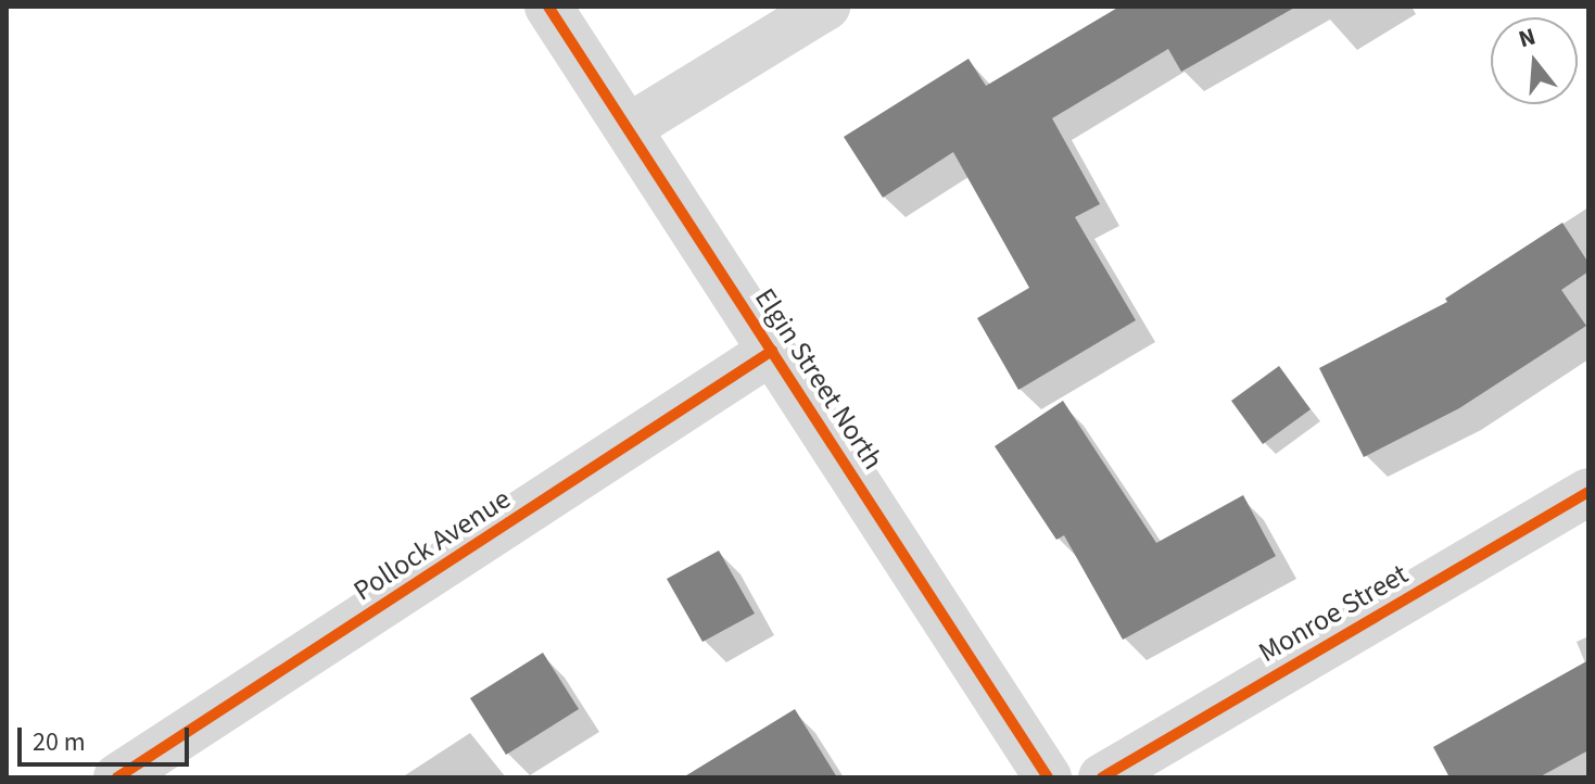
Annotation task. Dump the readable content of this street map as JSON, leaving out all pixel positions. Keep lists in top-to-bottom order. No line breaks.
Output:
{"streets":{"street":["Elgin Street North","Pollock Avenue","Monroe Street"]},"crossings":[["Elgin Street North","Pollock Avenue"]],"scale_bar":"20 m","north":"top"}
